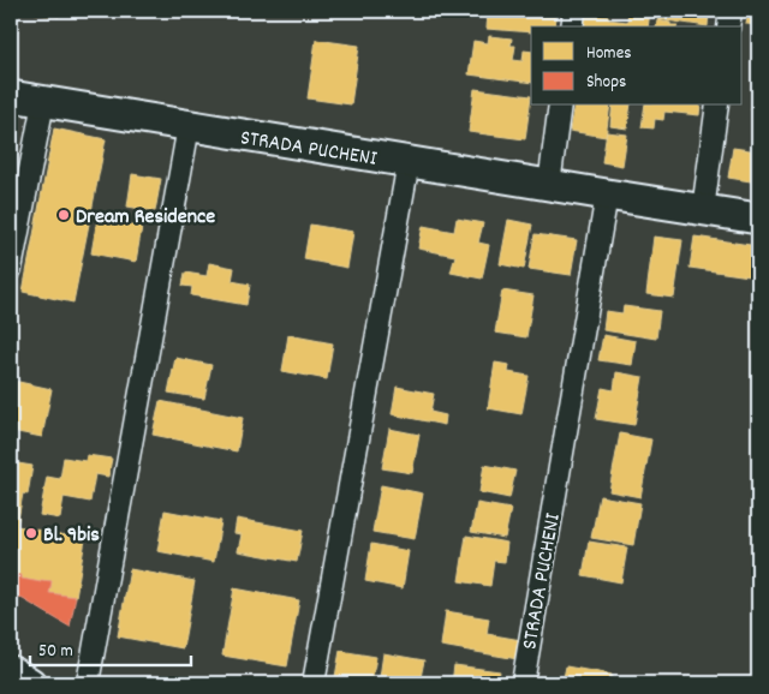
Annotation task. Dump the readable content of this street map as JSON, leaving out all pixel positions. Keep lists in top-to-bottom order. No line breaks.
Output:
{"streets":{"street":["STRADA PUCHENI"]},"places":["Dream Residence","Bl. 9bis"],"legend":["Homes","Shops"],"scale_bar":"50 m"}
